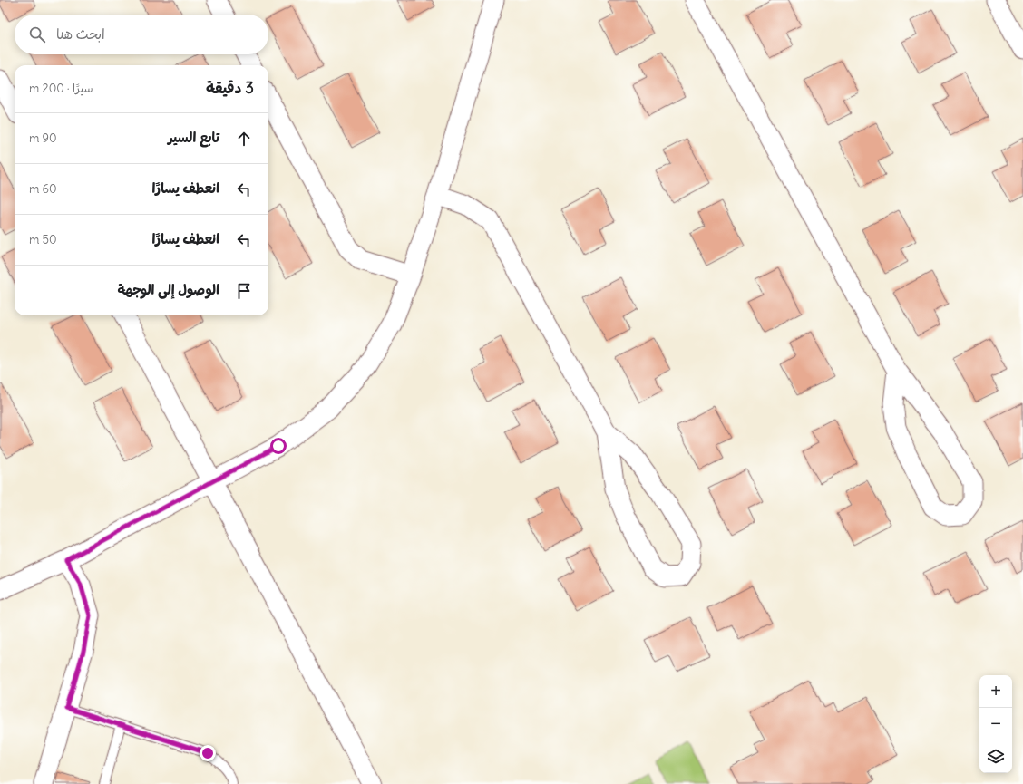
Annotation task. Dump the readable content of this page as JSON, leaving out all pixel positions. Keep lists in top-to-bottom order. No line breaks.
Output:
{"page":{"search":"ابحث هنا","heading":["3 دقيقة","سيرًا · 200 m"],"list":[["تابع السير","90 m"],["انعطف يسارًا","60 m"],["انعطف يسارًا","50 m"],"الوصول إلى الوجهة"],"map_buttons":["+","−"]}}
